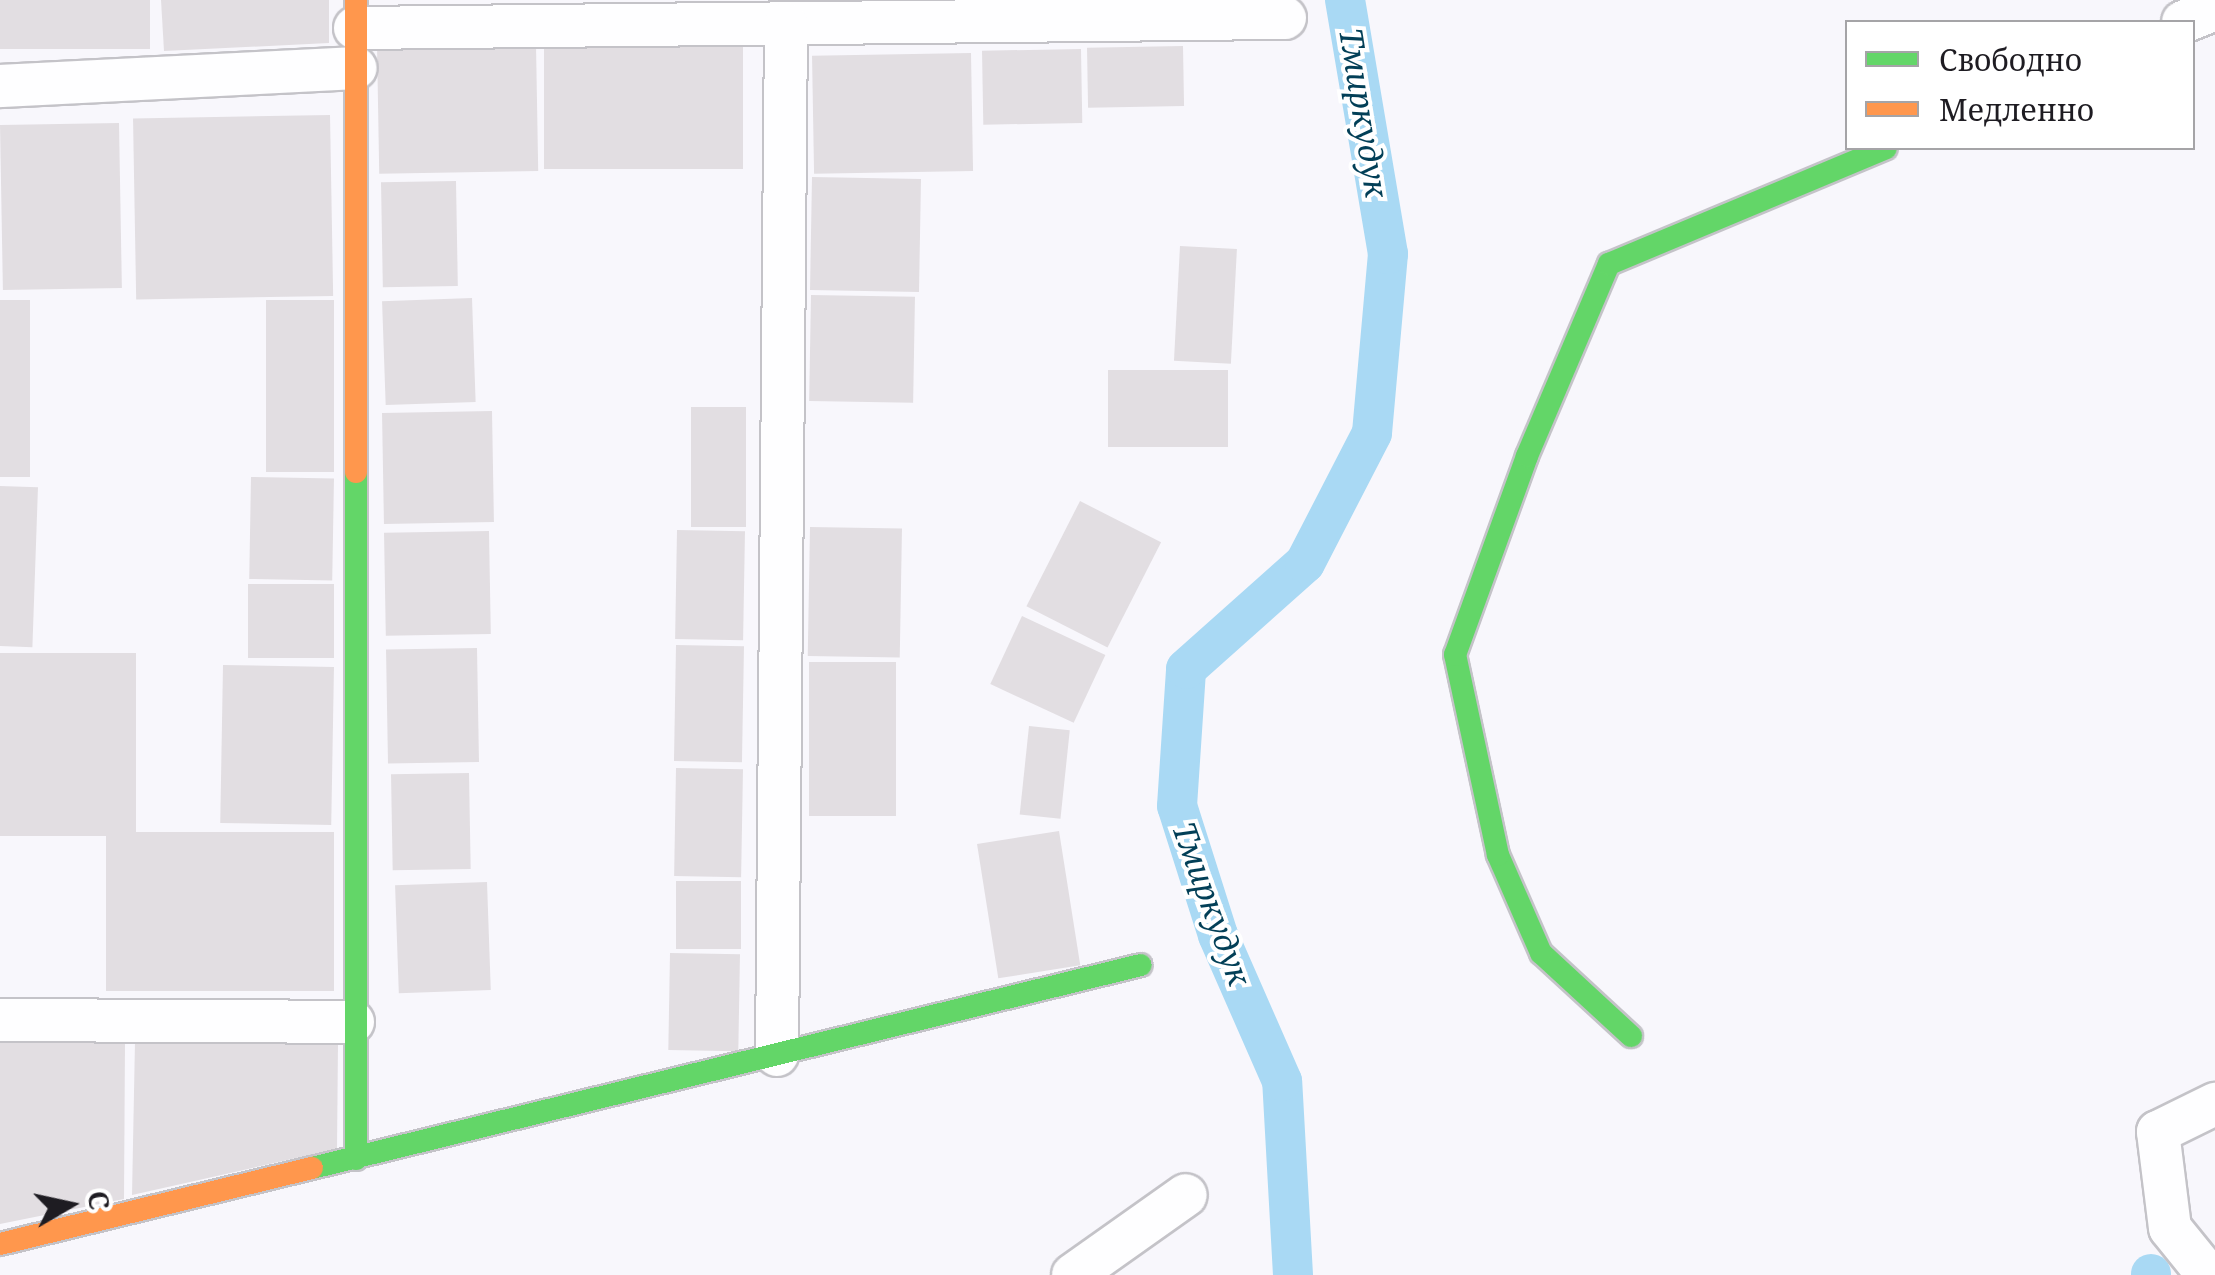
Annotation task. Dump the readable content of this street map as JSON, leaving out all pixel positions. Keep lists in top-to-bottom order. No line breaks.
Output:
{"water":["Тмиркудук"],"legend":["Свободно","Медленно"],"north":"right"}
